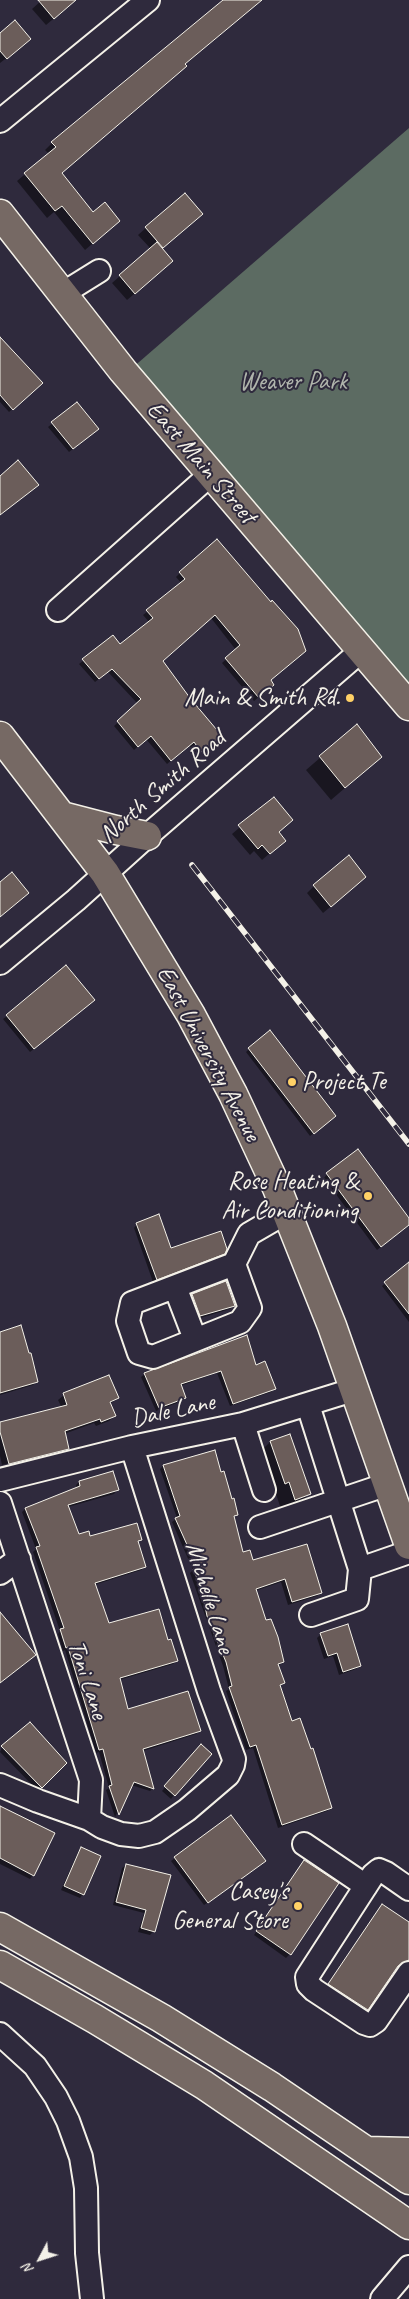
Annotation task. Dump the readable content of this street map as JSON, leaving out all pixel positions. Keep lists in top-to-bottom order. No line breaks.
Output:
{"streets":{"main road":["East Main Street","East University Avenue"],"street":["North Smith Road","Dale Lane","Michelle Lane","Toni Lane"]},"crossings":[["East Main Street","North Smith Road"],["North Smith Road","East University Avenue"],["East University Avenue","Dale Lane"],["Dale Lane","Michelle Lane"],["Michelle Lane","Toni Lane"]],"parks":["Weaver Park"],"places":["Main & Smith Rd.","Project Te","Rose Heating & Air Conditioning","Casey's General Store"],"north":"bottom left"}
